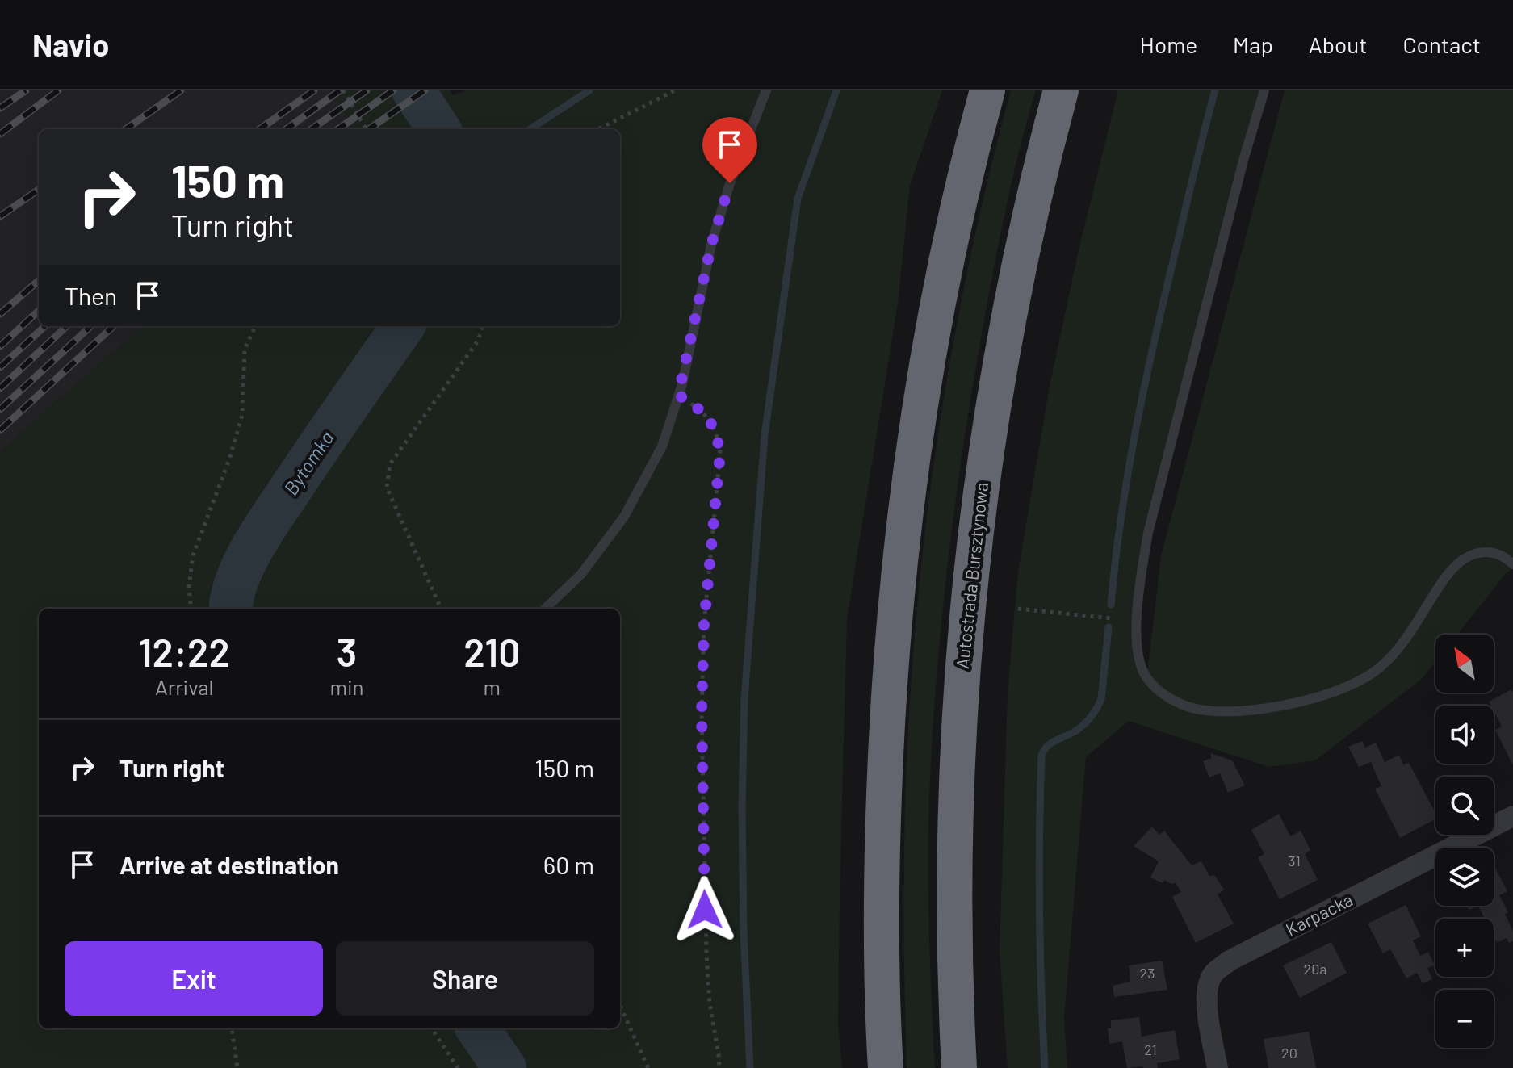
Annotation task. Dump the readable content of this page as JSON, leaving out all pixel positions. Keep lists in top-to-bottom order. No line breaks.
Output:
{"streets":{"highway":["Autostrada Bursztynowa"],"street":["Karpacka"]},"water":["Bytomka"],"house_numbers":["31","20a","23","21","20"],"north":"top left","page":{"header":"Navio","nav":["Home","Map","About","Contact"],"turn":["150 m","Turn right"],"then":"Then","eta":["12:22","Arrival","3","min","210","m"],"map_buttons":["+","−"],"list":[{"name":"Turn right","value":"150 m"},{"name":"Arrive at destination","value":"60 m"}],"buttons":["Exit","Share"]}}
